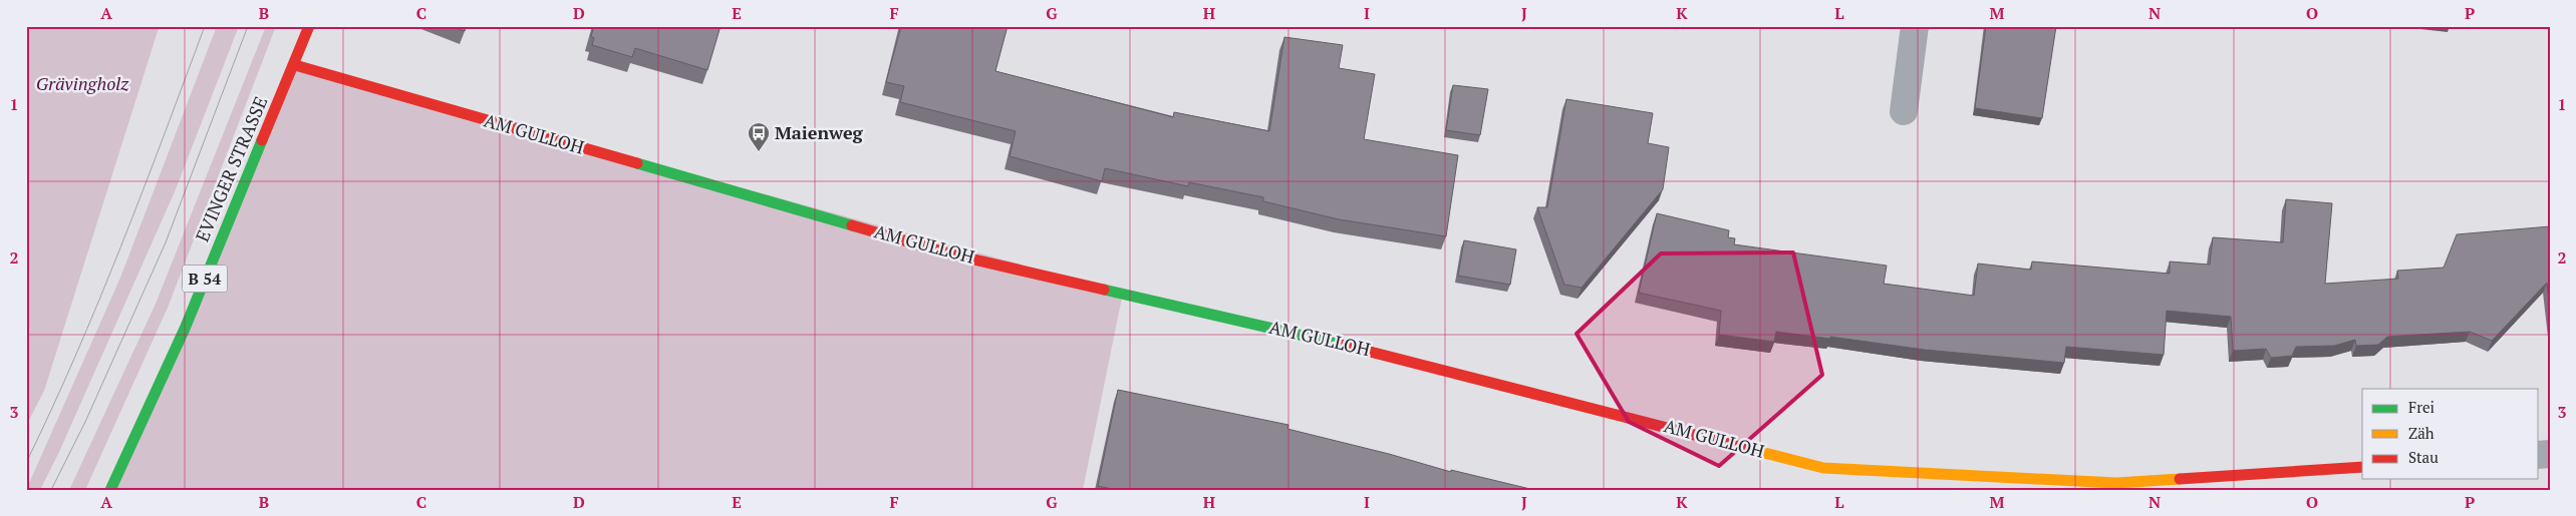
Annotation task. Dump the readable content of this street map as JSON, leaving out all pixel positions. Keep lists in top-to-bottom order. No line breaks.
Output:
{"streets":{"street":["AM GULLOH","EVINGER STRASSE","B 54"]},"crossings":[["AM GULLOH","EVINGER STRASSE"]],"parks":["Grävingholz"],"places":{"bus stop":["Maienweg"]},"legend":["Frei","Zäh","Stau"],"grid":{"columns":["A","B","C","D","E","F","G","H","I","J","K","L","M","N","O","P"],"rows":["1","2","3"]}}
